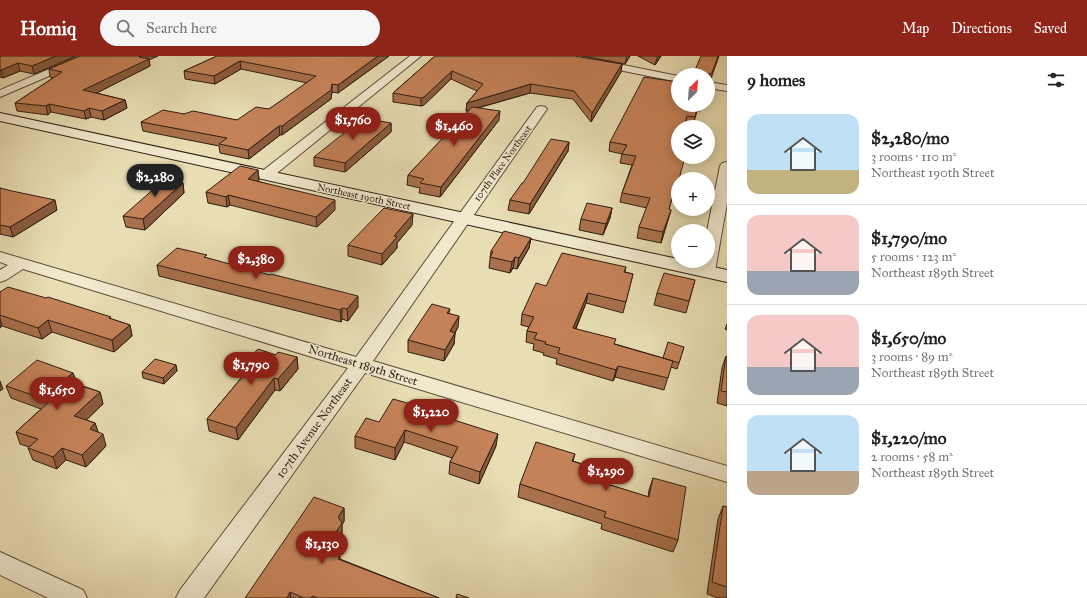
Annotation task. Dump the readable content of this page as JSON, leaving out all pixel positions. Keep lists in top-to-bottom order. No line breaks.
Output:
{"streets":{"street":["107th Place Northeast","Northeast 190th Street","Northeast 189th Street","107th Avenue Northeast"]},"crossings":[["107th Place Northeast","Northeast 190th Street"],["107th Place Northeast","107th Avenue Northeast"],["Northeast 190th Street","107th Avenue Northeast"],["Northeast 189th Street","107th Avenue Northeast"]],"north":"top right","page":{"header":"Homiq","search":"Search here","nav":["Map","Directions","Saved"],"heading":"9 homes","map_buttons":["+","−"],"list":[{"name":"$2,280/mo","note":"3 rooms · 110 m² · Northeast 190th Street"},{"name":"$1,790/mo","note":"5 rooms · 123 m² · Northeast 189th Street"},{"name":"$1,650/mo","note":"3 rooms · 89 m² · Northeast 189th Street"},{"name":"$1,220/mo","note":"2 rooms · 58 m² · Northeast 189th Street"}],"price":["$1,760","$1,460","$2,280","$2,380","$1,790","$1,650","$1,220","$1,290","$1,130"]}}
